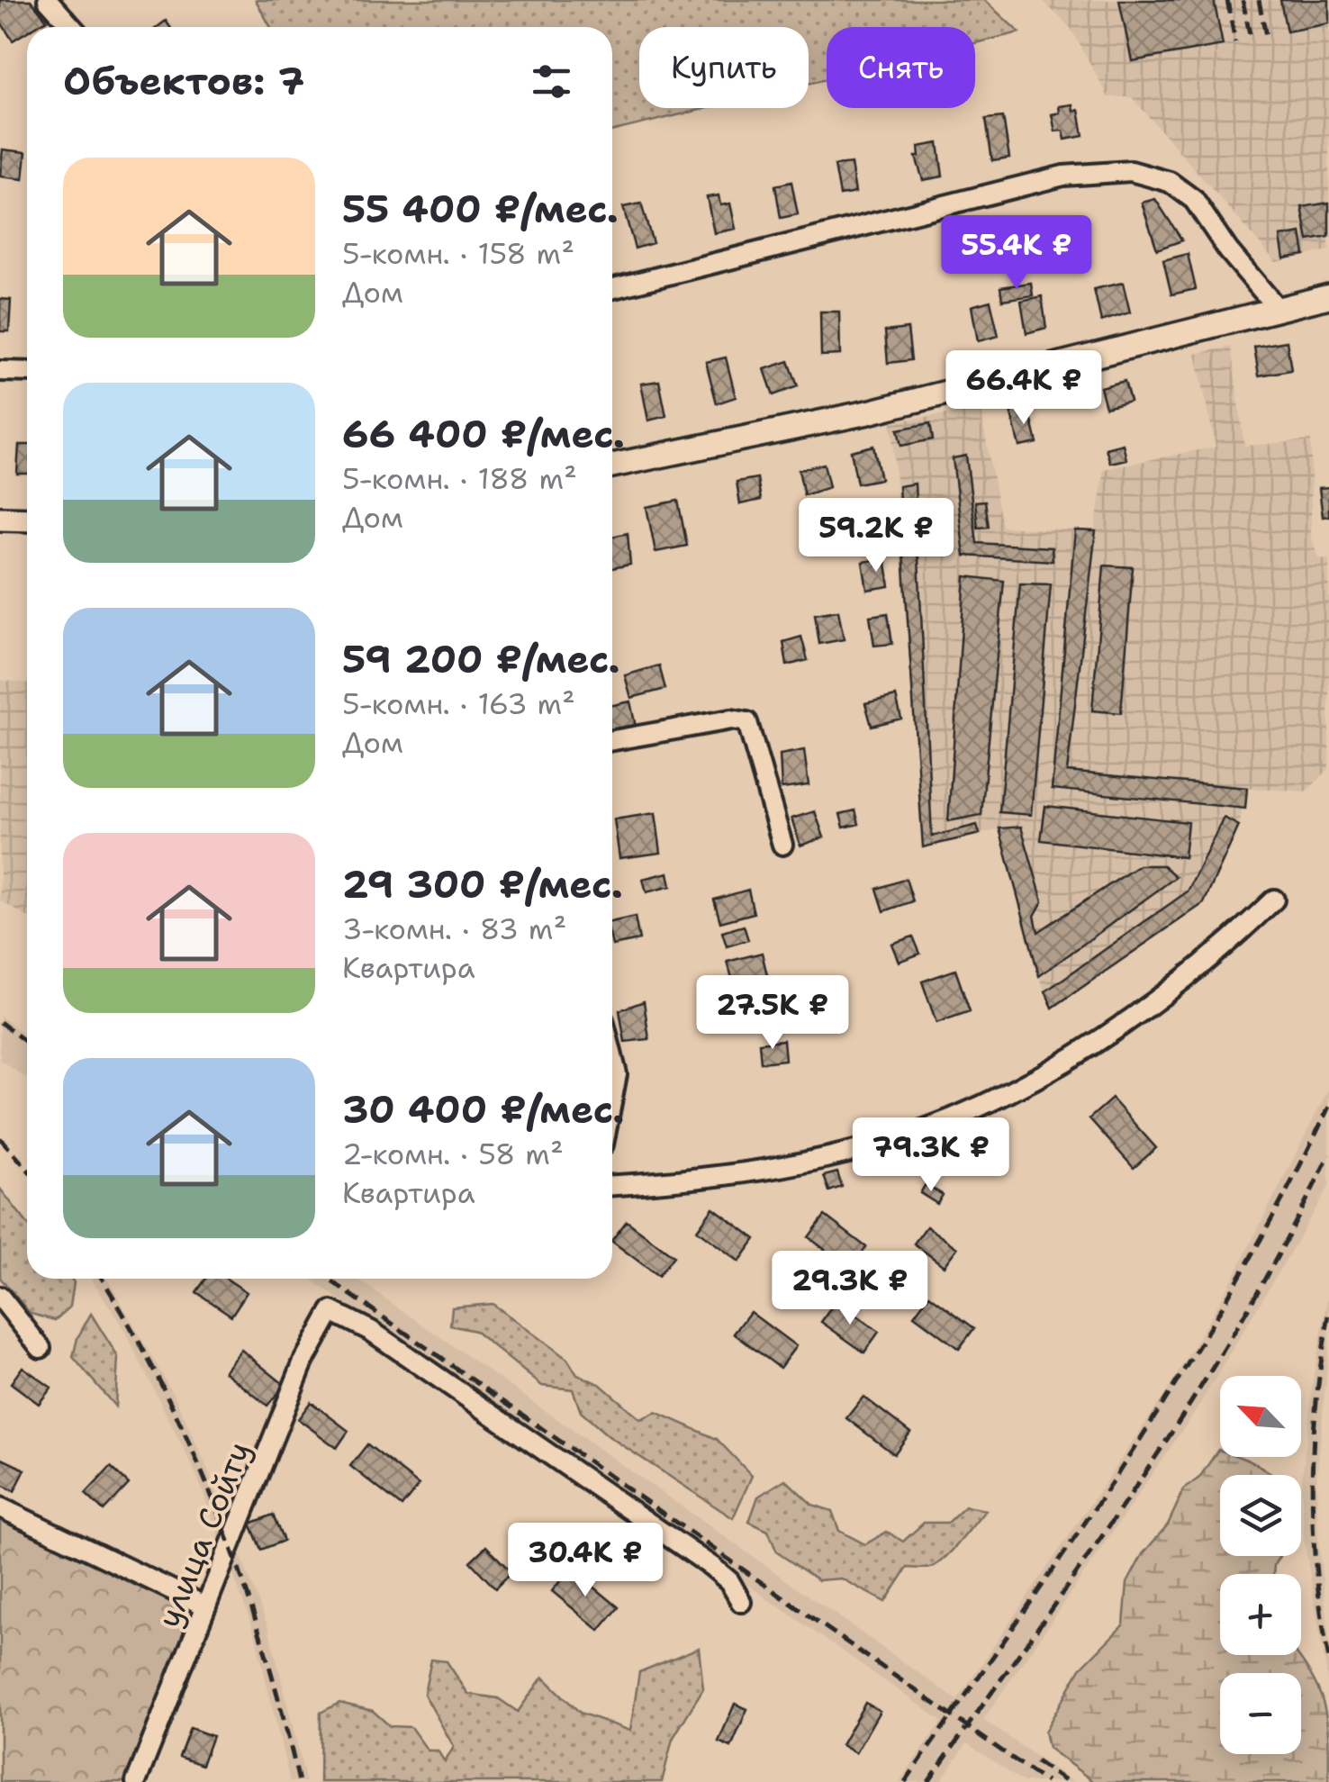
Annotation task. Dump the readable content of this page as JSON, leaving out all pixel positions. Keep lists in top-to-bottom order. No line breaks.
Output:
{"streets":{"street":["улица Сойту"]},"north":"top left","page":{"chip":["Купить","Снять"],"heading":"Объектов: 7","list":[{"name":"55 400 ₽/мес.","note":"5-комн. · 158 m² · Дом"},{"name":"66 400 ₽/мес.","note":"5-комн. · 188 m² · Дом"},{"name":"59 200 ₽/мес.","note":"5-комн. · 163 m² · Дом"},{"name":"29 300 ₽/мес.","note":"3-комн. · 83 m² · Квартира"},{"name":"30 400 ₽/мес.","note":"2-комн. · 58 m² · Квартира"}],"price":["55.4K ₽","66.4K ₽","59.2K ₽","27.5K ₽","79.3K ₽","29.3K ₽","30.4K ₽"],"map_buttons":["+","−"]}}
